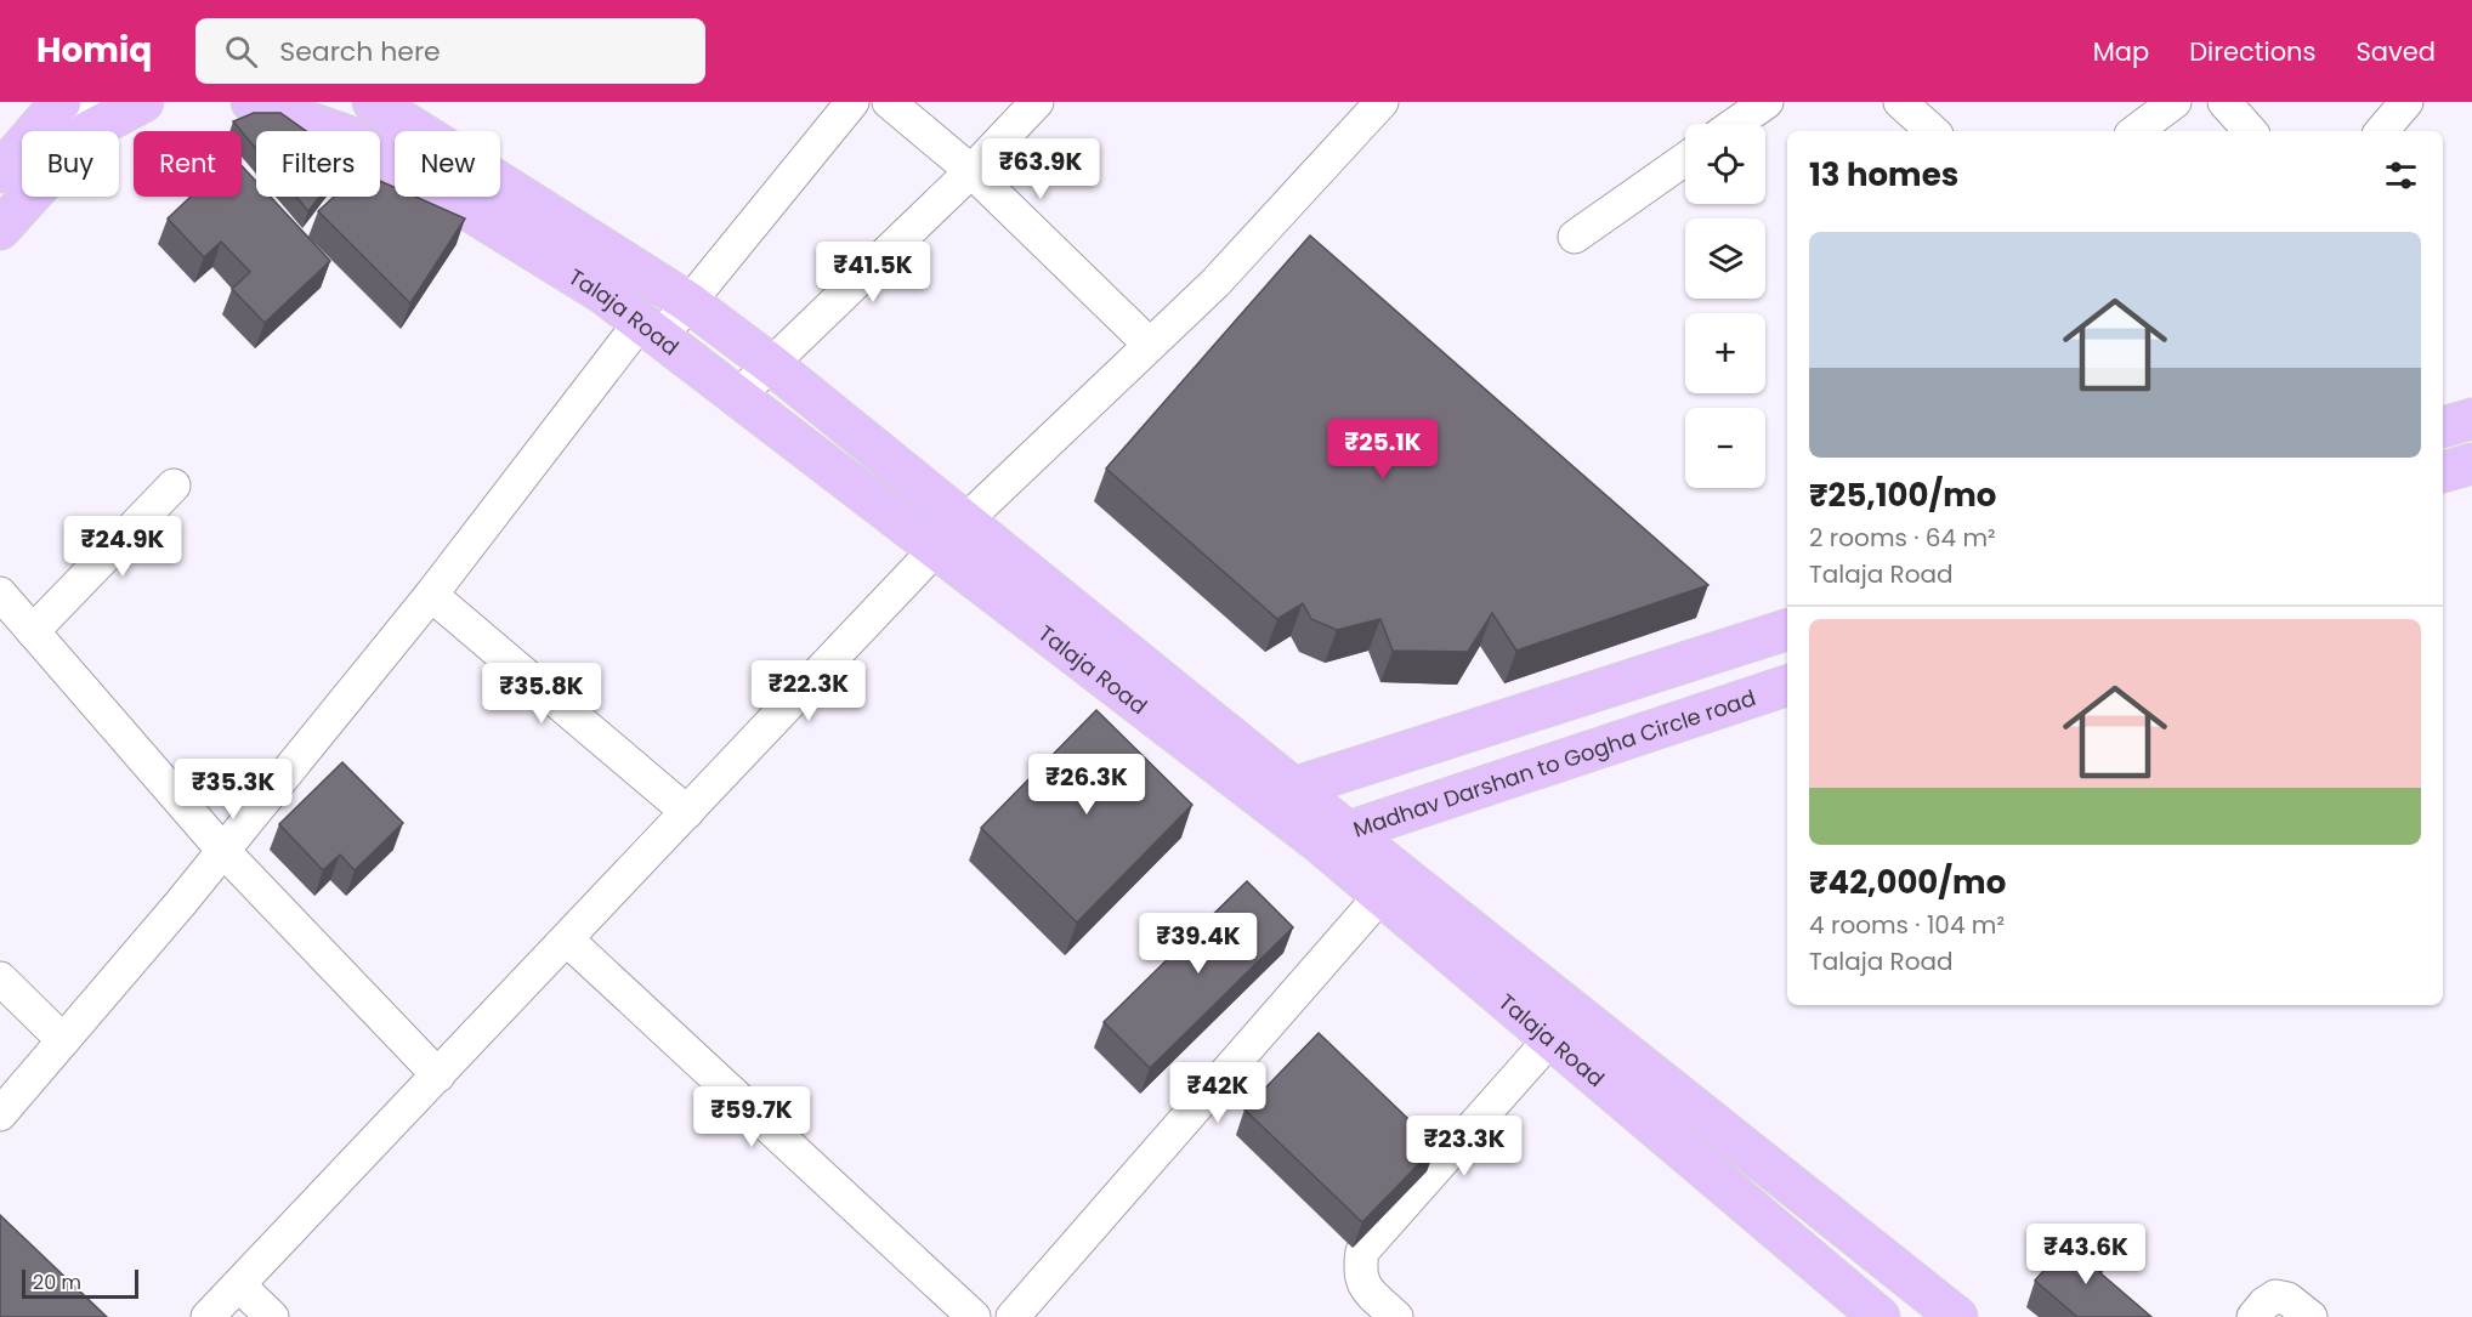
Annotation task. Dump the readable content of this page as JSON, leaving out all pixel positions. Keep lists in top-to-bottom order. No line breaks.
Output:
{"streets":{"main road":["Talaja Road","Madhav Darshan to Gogha Circle road"]},"crossings":[["Talaja Road","Madhav Darshan to Gogha Circle road"]],"scale_bar":"20 m","page":{"header":"Homiq","search":"Search here","nav":["Map","Directions","Saved"],"map_buttons":["+","−"],"chip":["Buy","Rent","Filters","New"],"heading":"13 homes","price":["₹63.9K","₹41.5K","₹25.1K","₹24.9K","₹22.3K","₹35.8K","₹26.3K","₹35.3K","₹39.4K","₹42K","₹59.7K","₹23.3K","₹43.6K"],"list":[{"name":"₹25,100/mo","note":"2 rooms · 64 m² · Talaja Road"},{"name":"₹42,000/mo","note":"4 rooms · 104 m² · Talaja Road"}],"scale":"20 m"}}
